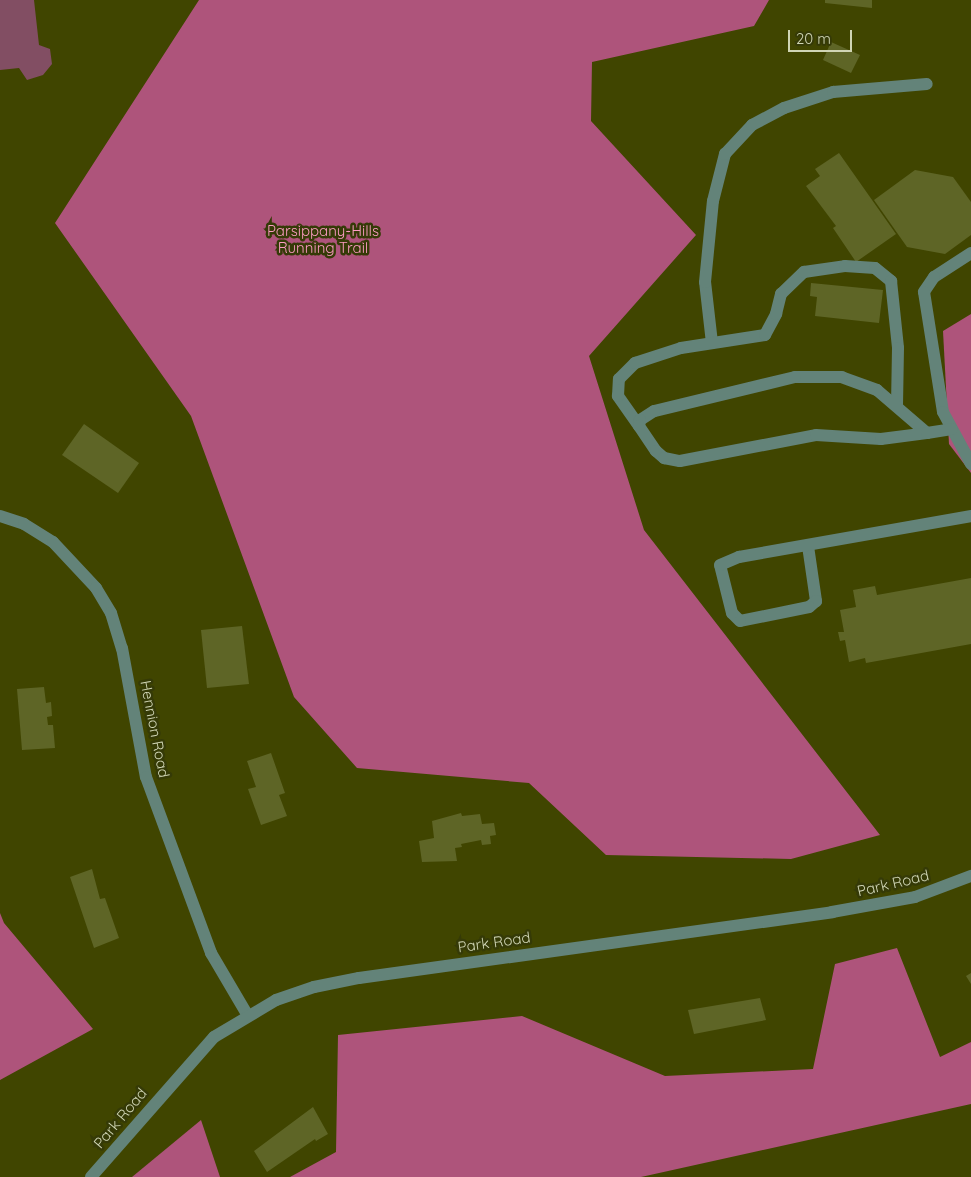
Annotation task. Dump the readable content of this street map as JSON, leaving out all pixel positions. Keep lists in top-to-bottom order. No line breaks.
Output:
{"streets":{"street":["Hennion Road","Park Road"]},"crossings":[["Hennion Road","Park Road"]],"parks":["Parsippany-Hills Running Trail"],"scale_bar":"20 m"}
